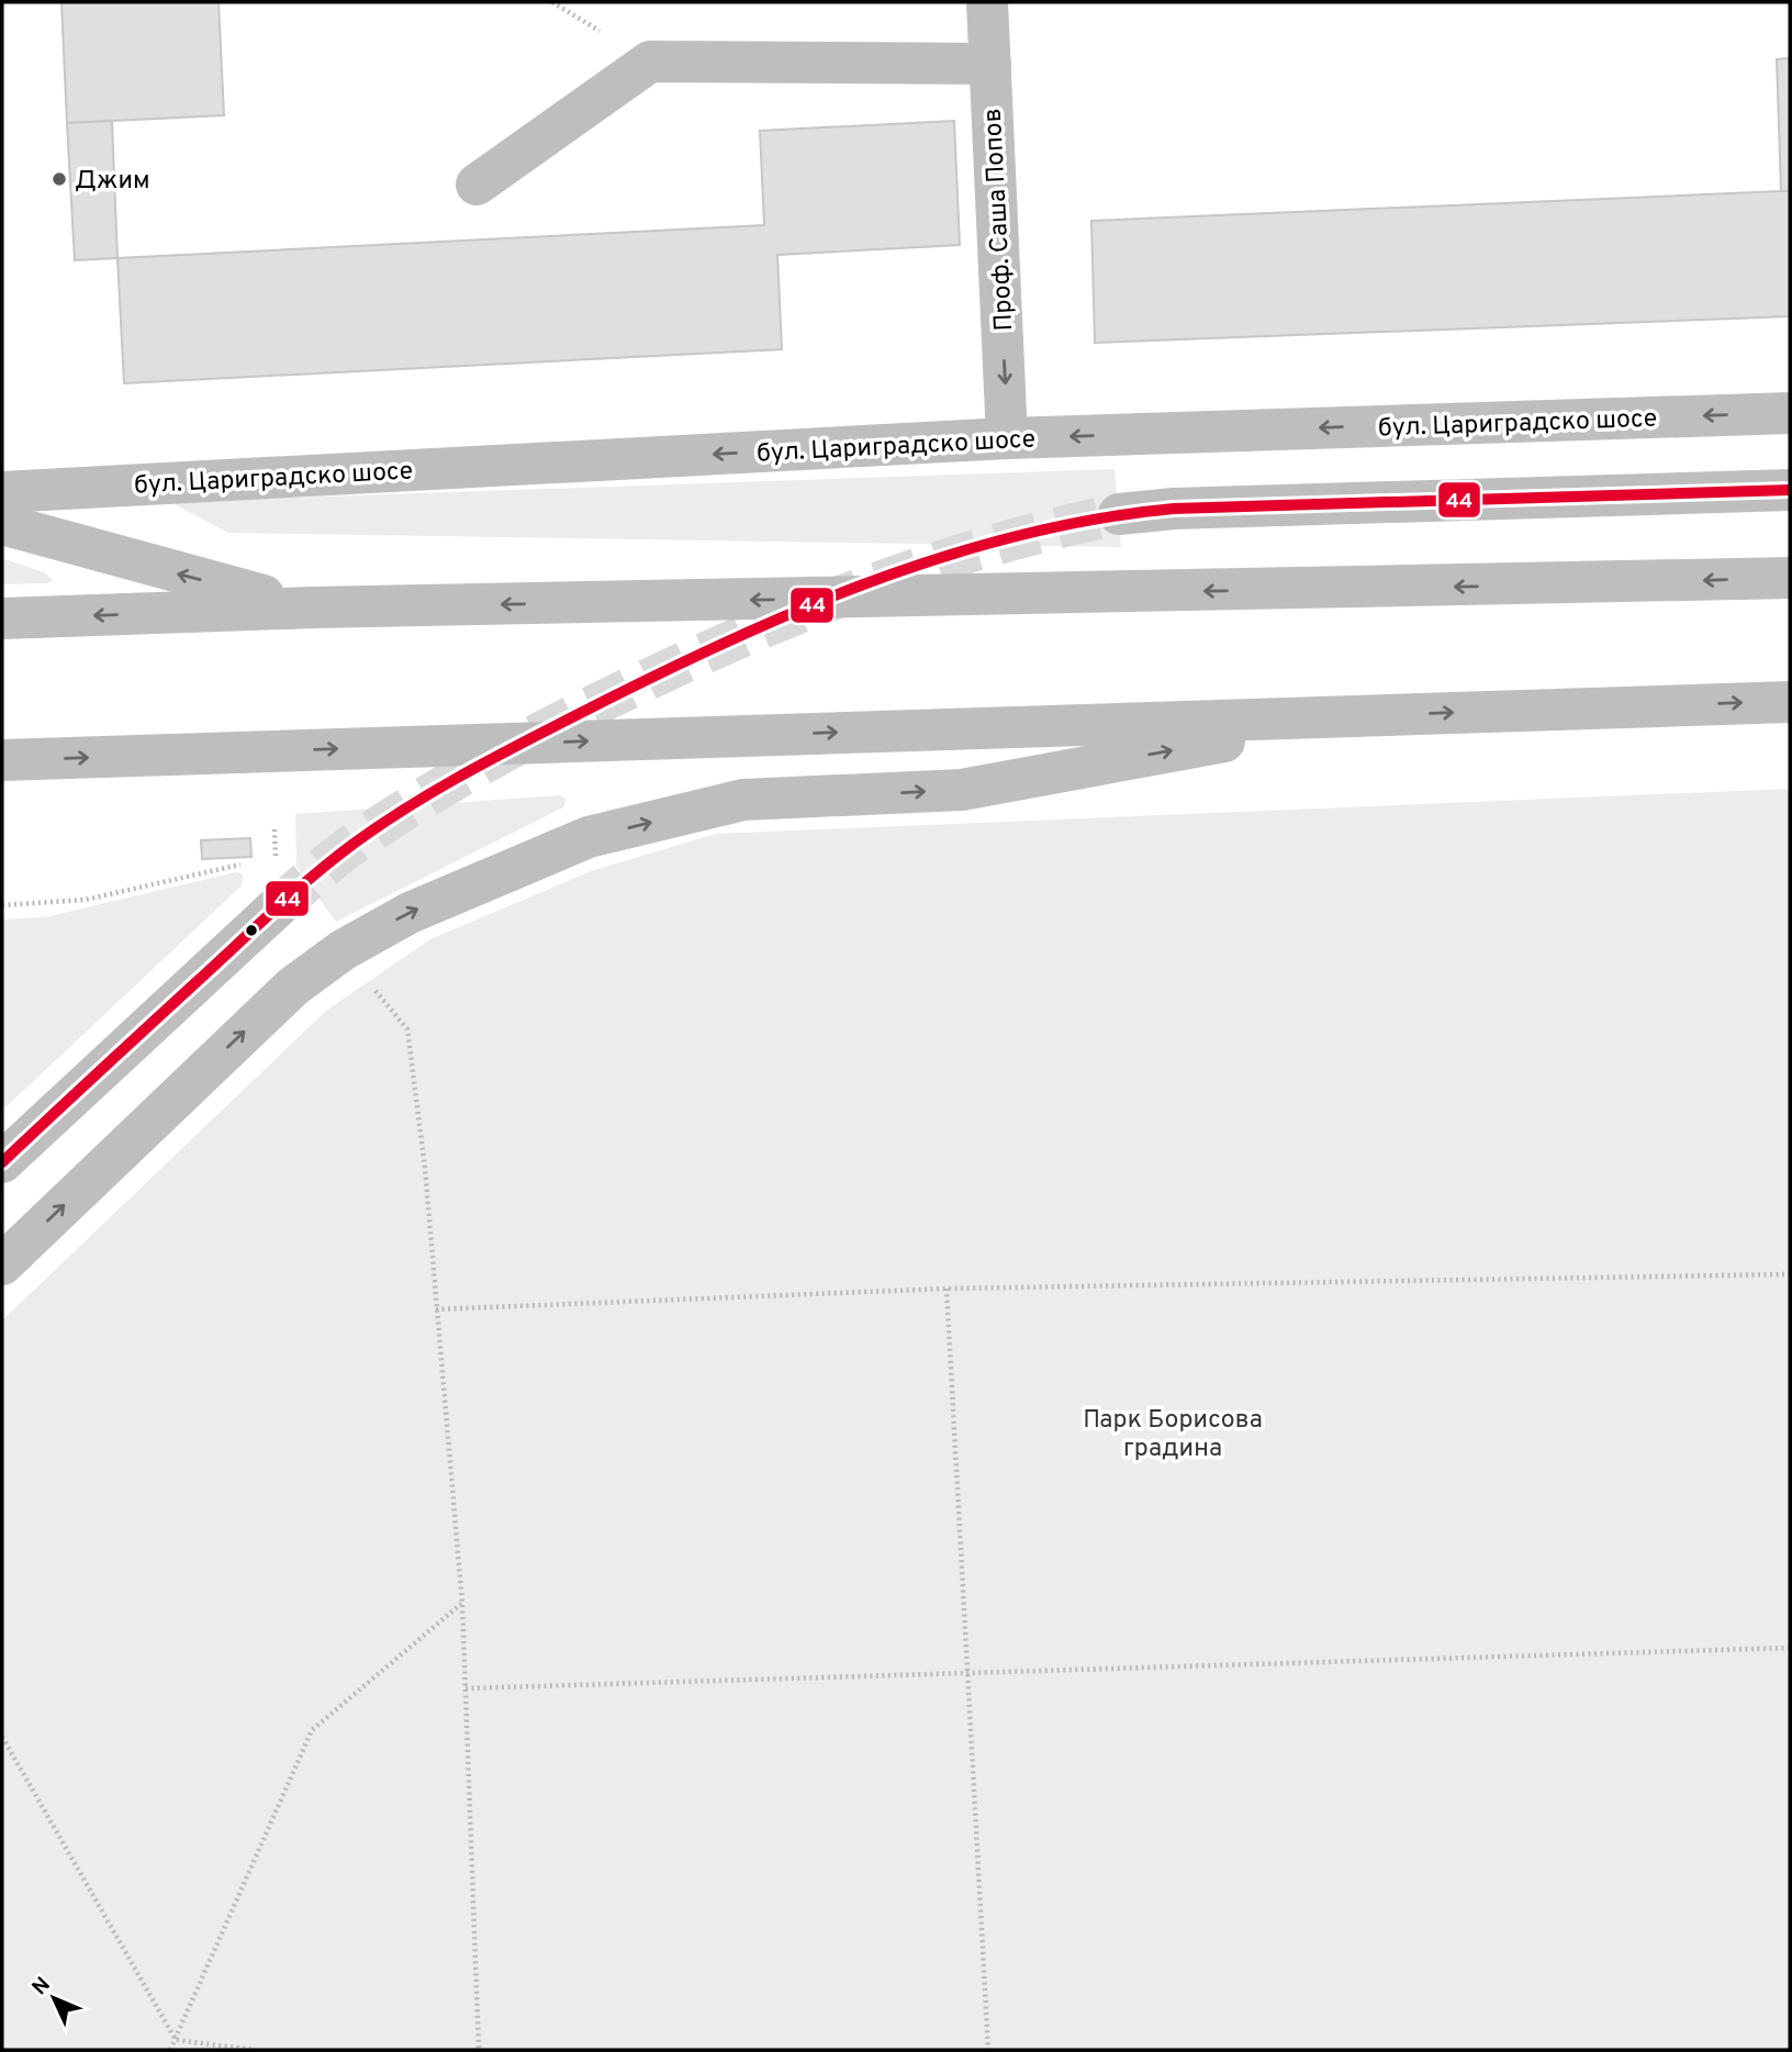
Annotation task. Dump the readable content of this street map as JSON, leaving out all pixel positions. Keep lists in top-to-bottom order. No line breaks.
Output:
{"streets":{"main road":["Проф. Саша Попов","бул. Цариградско шосе"]},"crossings":[["Проф. Саша Попов","бул. Цариградско шосе"]],"one_way":["Проф. Саша Попов"],"parks":["Парк Борисова градина"],"places":["Джим"],"lines":["transit line 44"],"north":"top left"}
